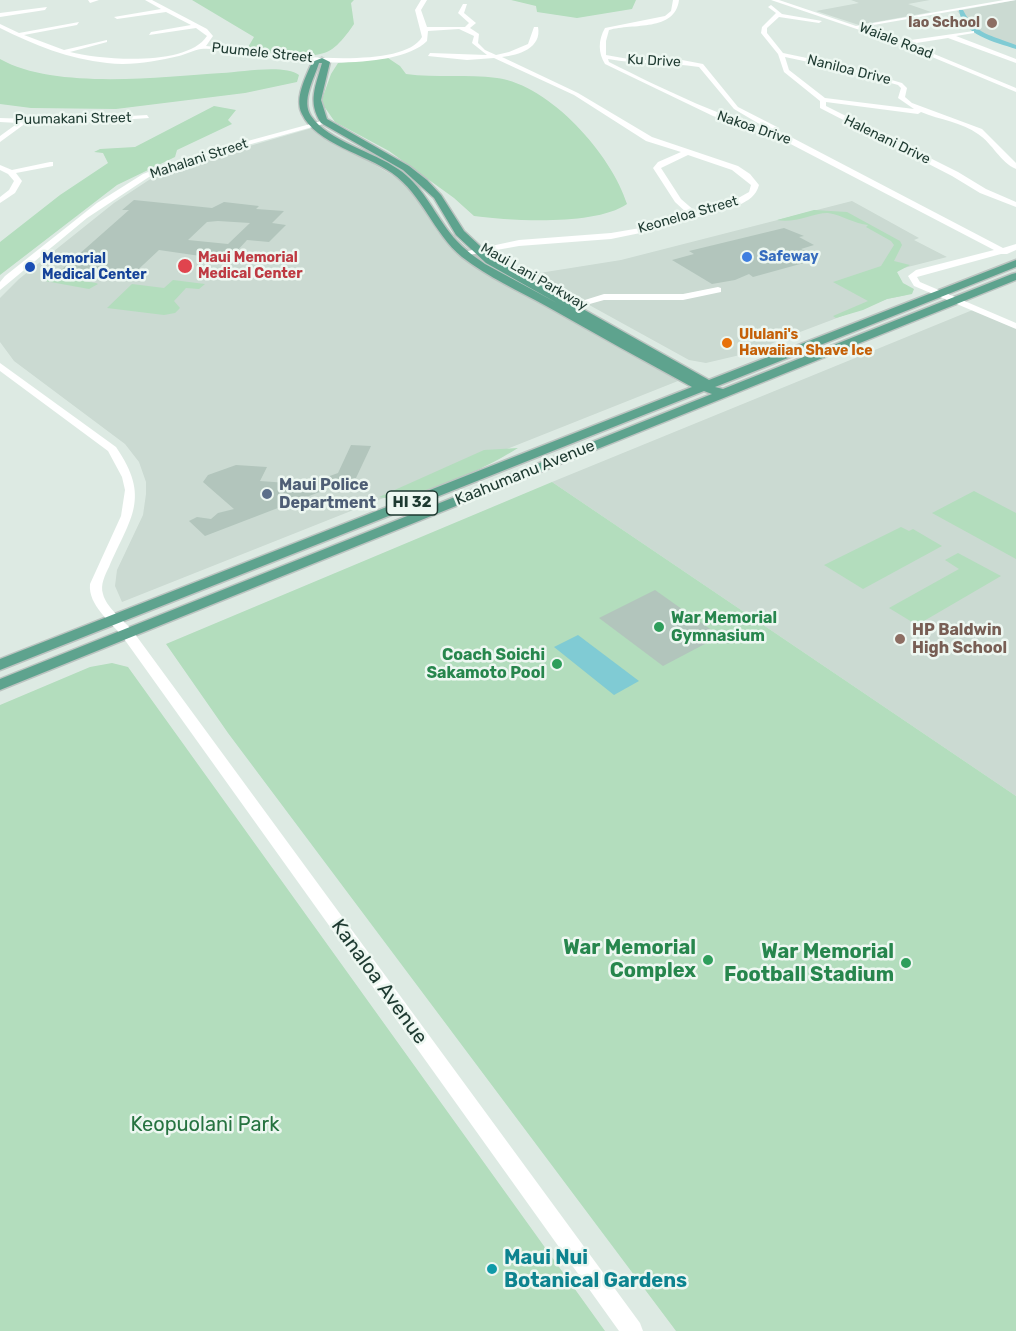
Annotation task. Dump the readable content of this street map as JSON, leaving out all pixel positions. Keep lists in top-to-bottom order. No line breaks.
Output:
{"streets":{"main road":["Maui Lani Parkway","Kaahumanu Avenue","HI 32"],"street":["Waiale Road","Puumele Street","Ku Drive","Naniloa Drive","Puumakani Street","Nakoa Drive","Halenani Drive","Mahalani Street","Keoneloa Street","Kanaloa Avenue"]},"crossings":[["Ku Drive","Nakoa Drive"],["Naniloa Drive","Halenani Drive"],["Mahalani Street","Maui Lani Parkway"],["Keoneloa Street","Maui Lani Parkway"],["Maui Lani Parkway","Kaahumanu Avenue"],["Kaahumanu Avenue","Kanaloa Avenue"]],"parks":["Keopuolani Park"],"places":["Iao School","Safeway","Maui Memorial Medical Center","Memorial Medical Center","Ululani's Hawaiian Shave Ice","Maui Police Department","War Memorial Gymnasium","HP Baldwin High School","Coach Soichi Sakamoto Pool","War Memorial Complex","War Memorial Football Stadium","Maui Nui Botanical Gardens"]}
